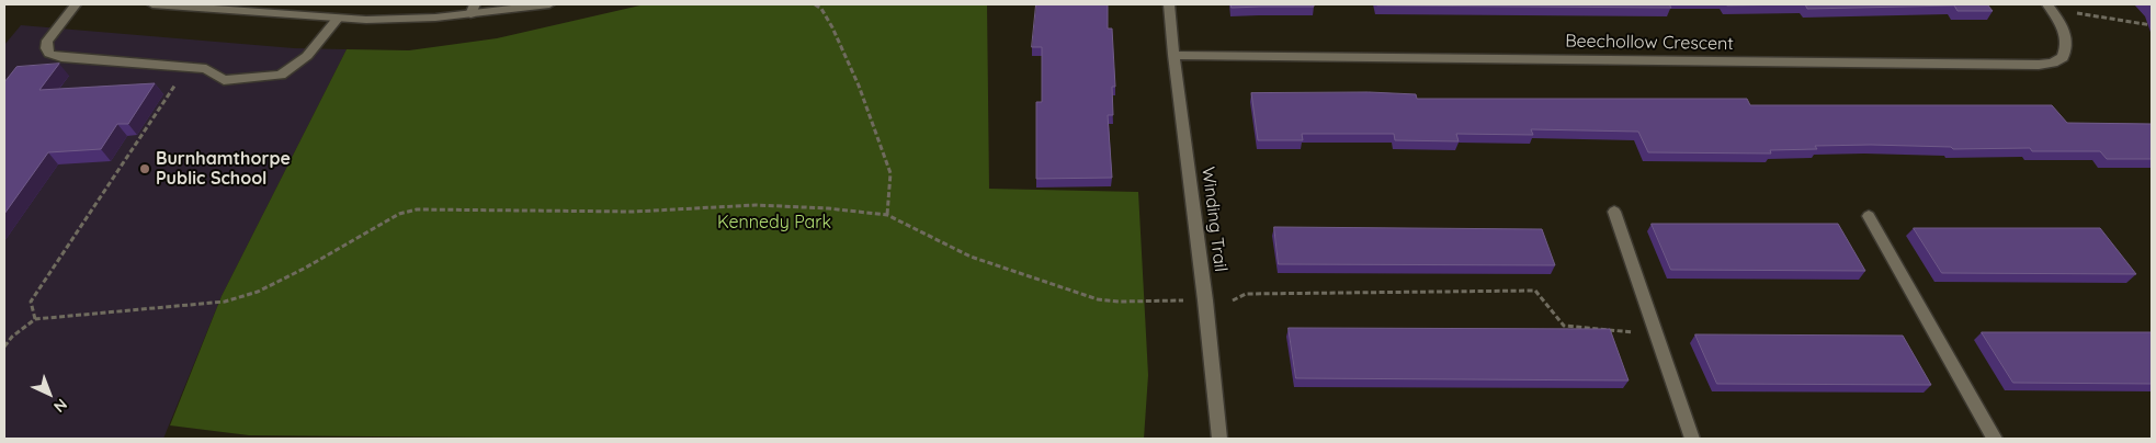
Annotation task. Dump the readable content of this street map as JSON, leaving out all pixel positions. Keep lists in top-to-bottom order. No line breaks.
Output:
{"streets":{"street":["Beechollow Crescent","Winding Trail"]},"crossings":[["Beechollow Crescent","Winding Trail"]],"parks":["Kennedy Park"],"places":["Burnhamthorpe Public School"],"north":"bottom right"}
